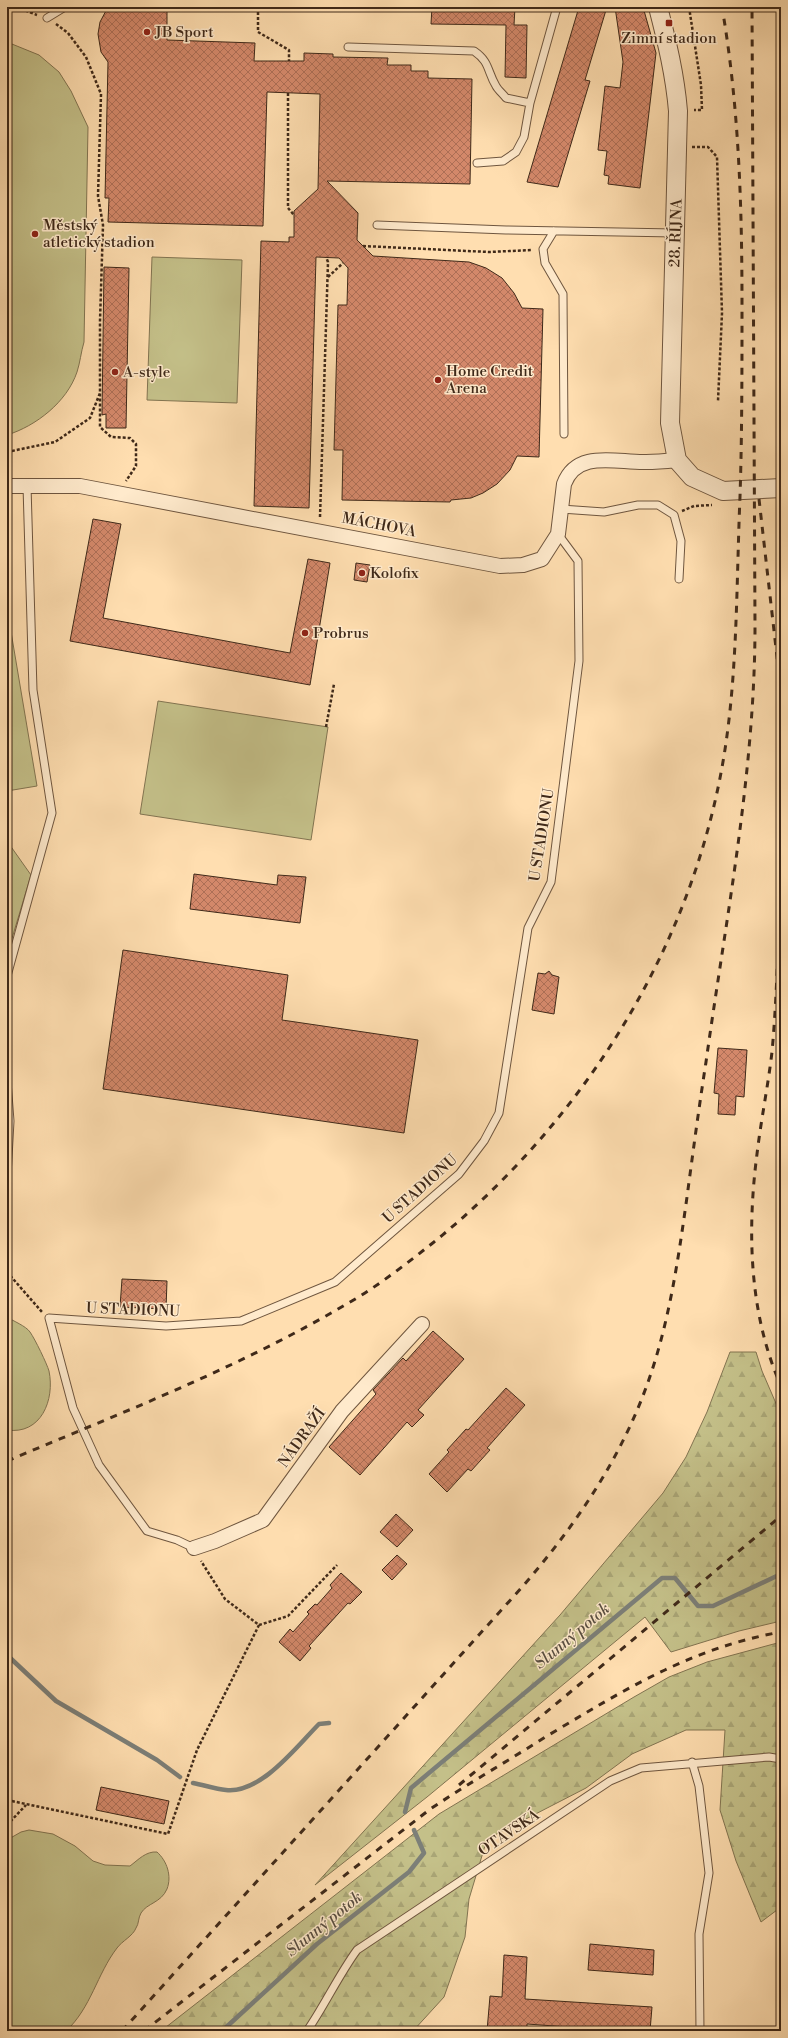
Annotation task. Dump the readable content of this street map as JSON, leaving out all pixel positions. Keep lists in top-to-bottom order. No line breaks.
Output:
{"streets":{"street":["28. ŘÍJNA","MÁCHOVA","NÁDRAŽÍ"],"lane":["U STADIONU","OTAVSKÁ"]},"crossings":[["28. ŘÍJNA","MÁCHOVA"],["MÁCHOVA","U STADIONU"]],"water":["Slunný potok"],"places":{"transit":["Zimní stadion"],"other":["JB Sport","Městský atletický stadion","A-style","Home Credit Arena","Kolofix","Probrus"]}}
